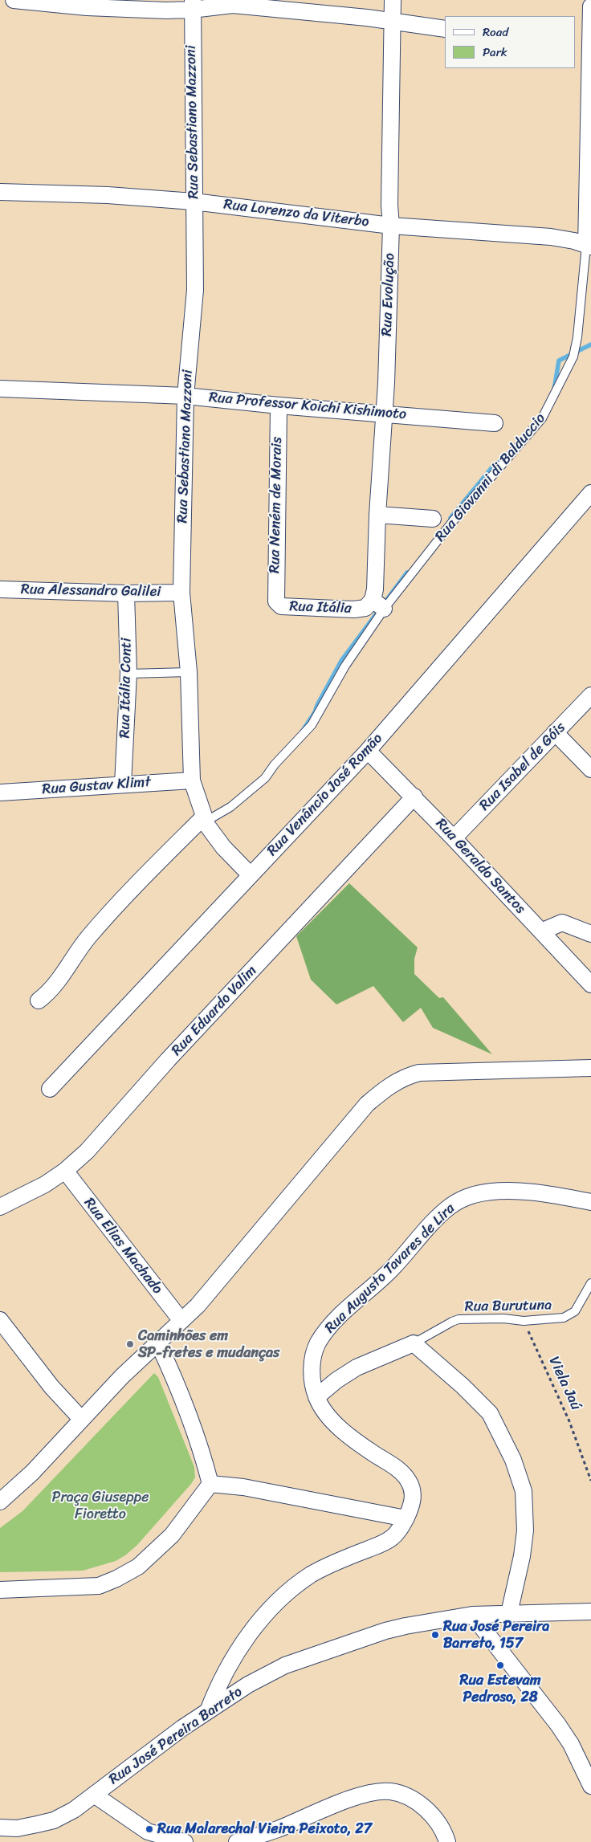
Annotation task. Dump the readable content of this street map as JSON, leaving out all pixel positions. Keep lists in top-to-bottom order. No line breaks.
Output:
{"streets":{"street":["Rua Sebastiano Mazzoni","Rua Lorenzo da Viterbo","Rua Evolução","Rua Professor Koichi Kishimoto","Rua Giovanni di Balduccio","Rua Neném de Morais","Rua Alessandro Galilei","Rua Itália","Rua Itália Conti","Rua Isabel de Góis","Rua Gustav Klimt","Rua Venâncio José Romão","Rua Geraldo Santos","Rua Eduardo Valim","Rua Elias Machado","Rua Augusto Tavares de Lira","Rua José Pereira Barreto"],"lane":["Rua Burutuna"],"path":["Viela Jaú"]},"crossings":[["Rua Sebastiano Mazzoni","Rua Lorenzo da Viterbo"],["Rua Sebastiano Mazzoni","Rua Professor Koichi Kishimoto"],["Rua Sebastiano Mazzoni","Rua Giovanni di Balduccio"],["Rua Sebastiano Mazzoni","Rua Alessandro Galilei"],["Rua Sebastiano Mazzoni","Rua Gustav Klimt"],["Rua Sebastiano Mazzoni","Rua Venâncio José Romão"],["Rua Lorenzo da Viterbo","Rua Evolução"],["Rua Lorenzo da Viterbo","Rua Giovanni di Balduccio"],["Rua Evolução","Rua Professor Koichi Kishimoto"],["Rua Evolução","Rua Giovanni di Balduccio"],["Rua Evolução","Rua Itália"],["Rua Professor Koichi Kishimoto","Rua Neném de Morais"],["Rua Giovanni di Balduccio","Rua Itália"],["Rua Neném de Morais","Rua Itália"],["Rua Alessandro Galilei","Rua Itália Conti"],["Rua Itália Conti","Rua Gustav Klimt"],["Rua Isabel de Góis","Rua Geraldo Santos"],["Rua Venâncio José Romão","Rua Geraldo Santos"],["Rua Geraldo Santos","Rua Eduardo Valim"],["Rua Eduardo Valim","Rua Elias Machado"],["Rua Burutuna","Viela Jaú"]],"parks":["Praça Giuseppe Fioretto"],"places":["Caminhões em SP-fretes e mudanças","Rua José Pereira Barreto, 157","Rua Estevam Pedroso, 28","Rua Malarechal Vieira Peixoto, 27"],"legend":["Road","Park"]}
